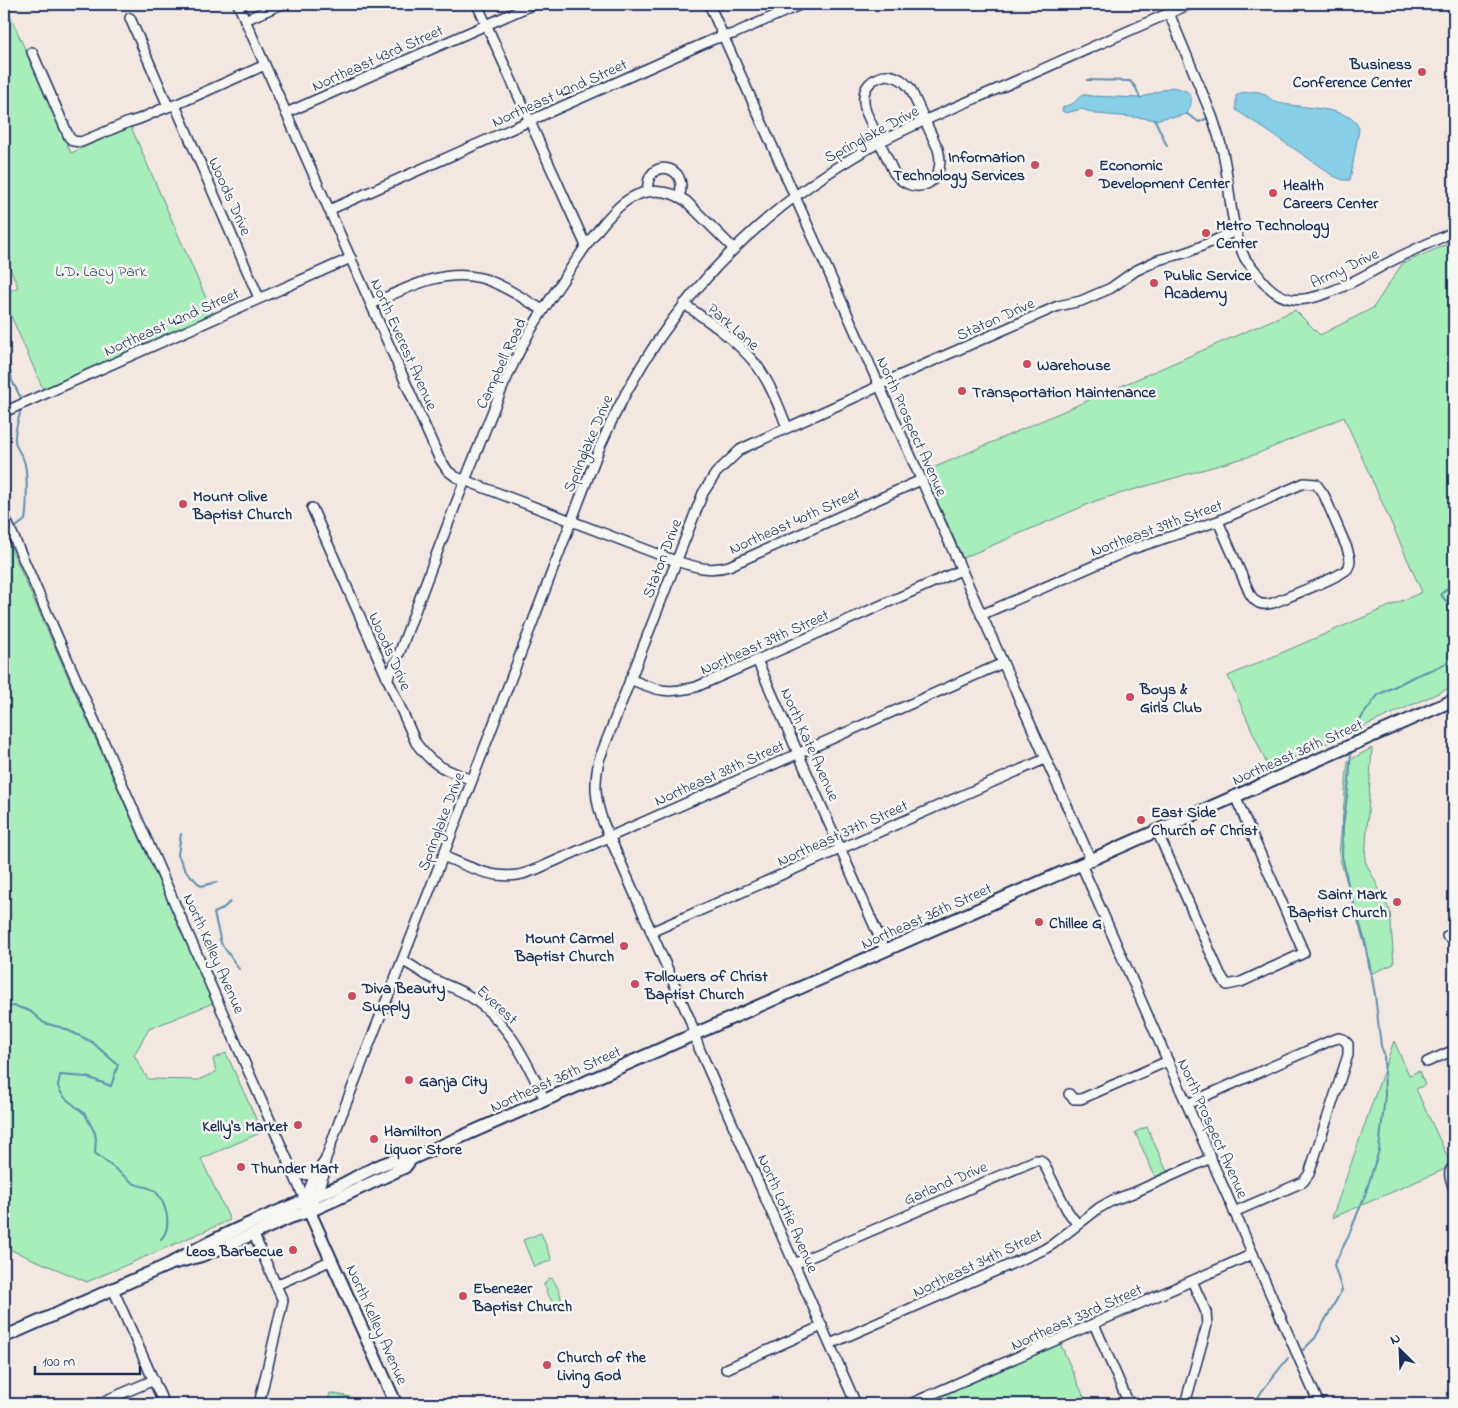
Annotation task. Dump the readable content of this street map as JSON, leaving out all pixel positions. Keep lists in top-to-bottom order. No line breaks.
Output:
{"streets":{"main road":["Northeast 36th Street","North Kelley Avenue"],"street":["Northeast 43rd Street","Northeast 42nd Street","Springlake Drive","Woods Drive","Army Drive","Staton Drive","Park Lane","North Everest Avenue","Campbell Road","North Prospect Avenue","Northeast 40th Street","Northeast 39th Street","North Kate Avenue","Northeast 38th Street","Northeast 37th Street","Everest","Garland Drive","North Lottie Avenue","Northeast 34th Street","Northeast 33rd Street"]},"crossings":[["Northeast 43rd Street","North Everest Avenue"],["Northeast 42nd Street","Woods Drive"],["Northeast 42nd Street","North Everest Avenue"],["Northeast 42nd Street","North Prospect Avenue"],["Springlake Drive","Woods Drive"],["Springlake Drive","Army Drive"],["Springlake Drive","Park Lane"],["Springlake Drive","North Everest Avenue"],["Springlake Drive","North Prospect Avenue"],["Springlake Drive","Northeast 36th Street"],["Springlake Drive","Northeast 38th Street"],["Springlake Drive","North Kelley Avenue"],["Springlake Drive","Everest"],["Woods Drive","Campbell Road"],["Army Drive","Staton Drive"],["Staton Drive","Park Lane"],["Staton Drive","North Everest Avenue"],["Staton Drive","North Prospect Avenue"],["Staton Drive","Northeast 40th Street"],["Staton Drive","Northeast 39th Street"],["Staton Drive","Northeast 36th Street"],["Staton Drive","Northeast 38th Street"],["Staton Drive","Northeast 37th Street"],["Staton Drive","North Lottie Avenue"],["North Everest Avenue","Campbell Road"],["North Everest Avenue","Northeast 40th Street"],["North Prospect Avenue","Northeast 40th Street"],["North Prospect Avenue","Northeast 39th Street"],["North Prospect Avenue","Northeast 36th Street"],["North Prospect Avenue","Northeast 38th Street"],["North Prospect Avenue","Northeast 37th Street"],["North Prospect Avenue","Northeast 34th Street"],["North Prospect Avenue","Northeast 33rd Street"],["Northeast 39th Street","North Kate Avenue"],["North Kate Avenue","Northeast 36th Street"],["North Kate Avenue","Northeast 38th Street"],["North Kate Avenue","Northeast 37th Street"],["Northeast 36th Street","North Kelley Avenue"],["Northeast 36th Street","Everest"],["Northeast 36th Street","North Lottie Avenue"],["Garland Drive","North Lottie Avenue"],["Garland Drive","Northeast 34th Street"],["North Lottie Avenue","Northeast 34th Street"]],"parks":["L.D. Lacy Park"],"places":["Business Conference Center","Information Technology Services","Economic Development Center","Health Careers Center","Metro Technology Center","Public Service Academy","Warehouse","Transportation Maintenance","Mount Olive Baptist Church","Boys & Girls Club","East Side Church of Christ","Saint Mark Baptist Church","Chillee G","Mount Carmel Baptist Church","Followers of Christ Baptist Church","Diva Beauty Supply","Ganja City","Kelly's Market","Hamilton Liquor Store","Thunder Mart","Leos Barbecue","Ebenezer Baptist Church","Church of the Living God"],"scale_bar":"100 m","north":"top left"}
